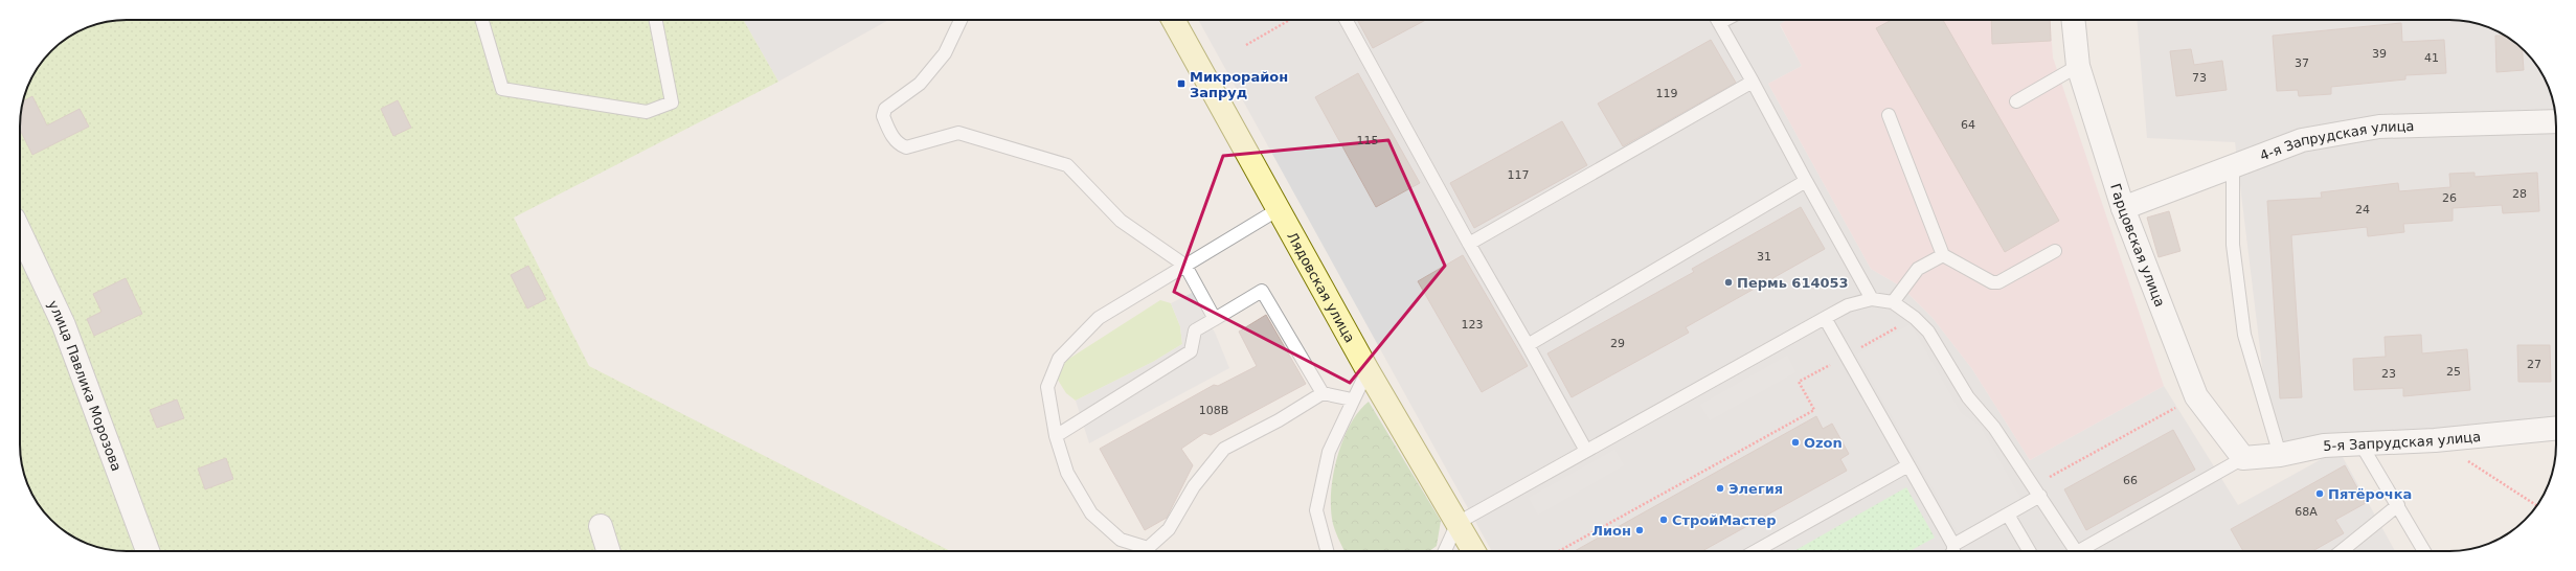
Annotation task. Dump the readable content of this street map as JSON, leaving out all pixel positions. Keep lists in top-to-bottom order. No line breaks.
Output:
{"streets":{"main road":["Лядовская улица"],"street":["4-я Запрудская улица","Гарцовская улица","улица Павлика Морозова","5-я Запрудская улица"]},"crossings":[["4-я Запрудская улица","Гарцовская улица"],["Гарцовская улица","5-я Запрудская улица"]],"places":{"transit":["Микрорайон Запруд"],"other":["Пермь 614053","Ozon","Элегия","Пятёрочка","СтройМастер","Лион"]},"house_numbers":["39","41","37","73","119","64","115","117","28","26","24","31","123","29","27","25","23","108В","66","68А"]}
